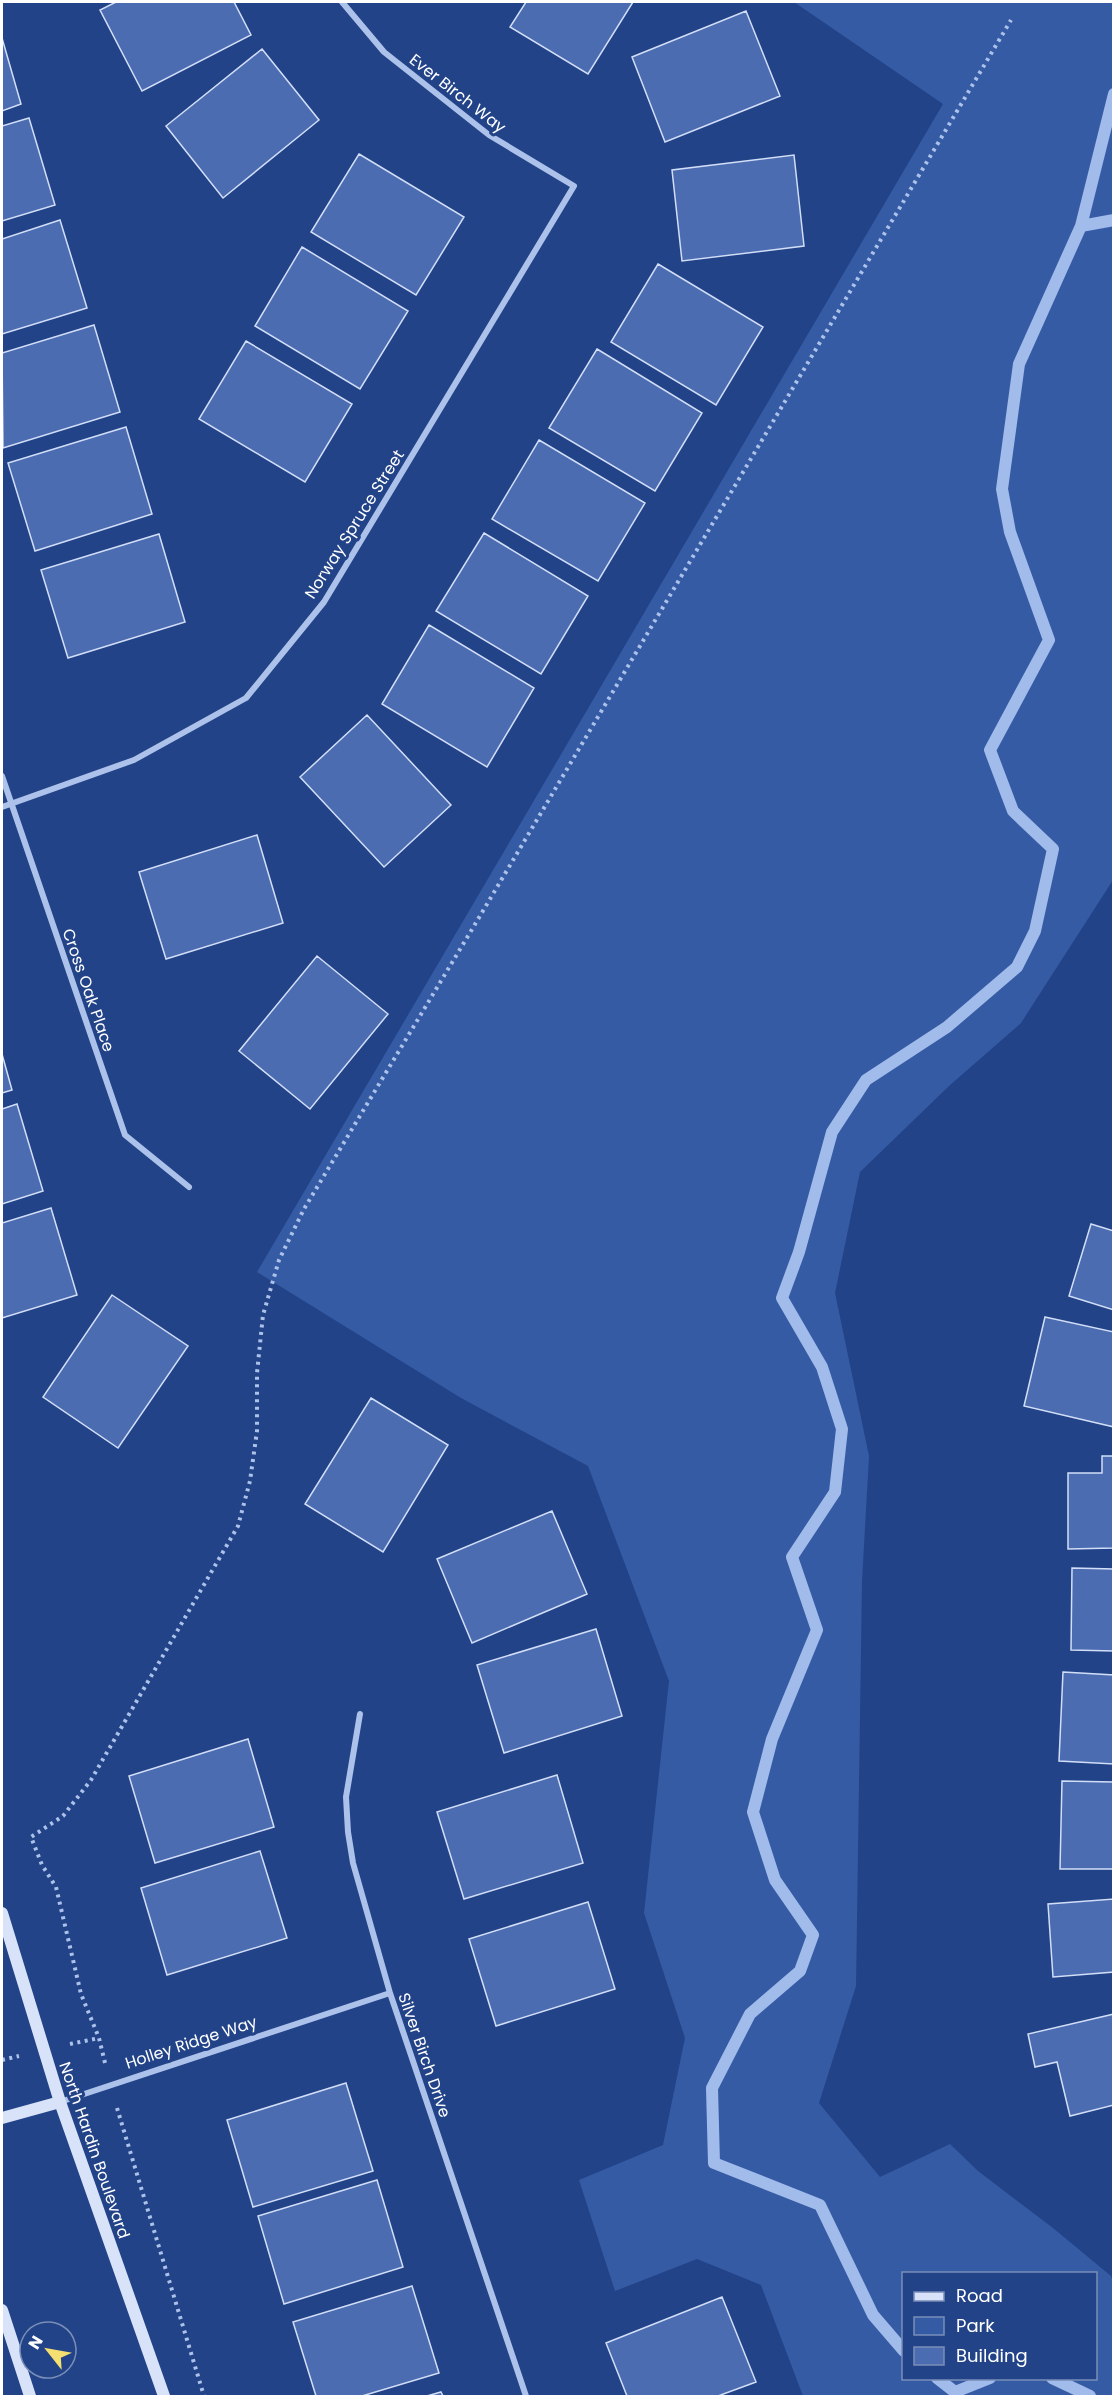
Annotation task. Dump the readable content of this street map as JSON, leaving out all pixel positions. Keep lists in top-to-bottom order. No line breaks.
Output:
{"streets":{"street":["Ever Birch Way","Norway Spruce Street","Cross Oak Place","Holley Ridge Way","Silver Birch Drive","North Hardin Boulevard"]},"crossings":[["Ever Birch Way","Norway Spruce Street"],["Norway Spruce Street","Cross Oak Place"],["Holley Ridge Way","Silver Birch Drive"],["Holley Ridge Way","North Hardin Boulevard"]],"legend":["Road","Park","Building"],"north":"top left"}
